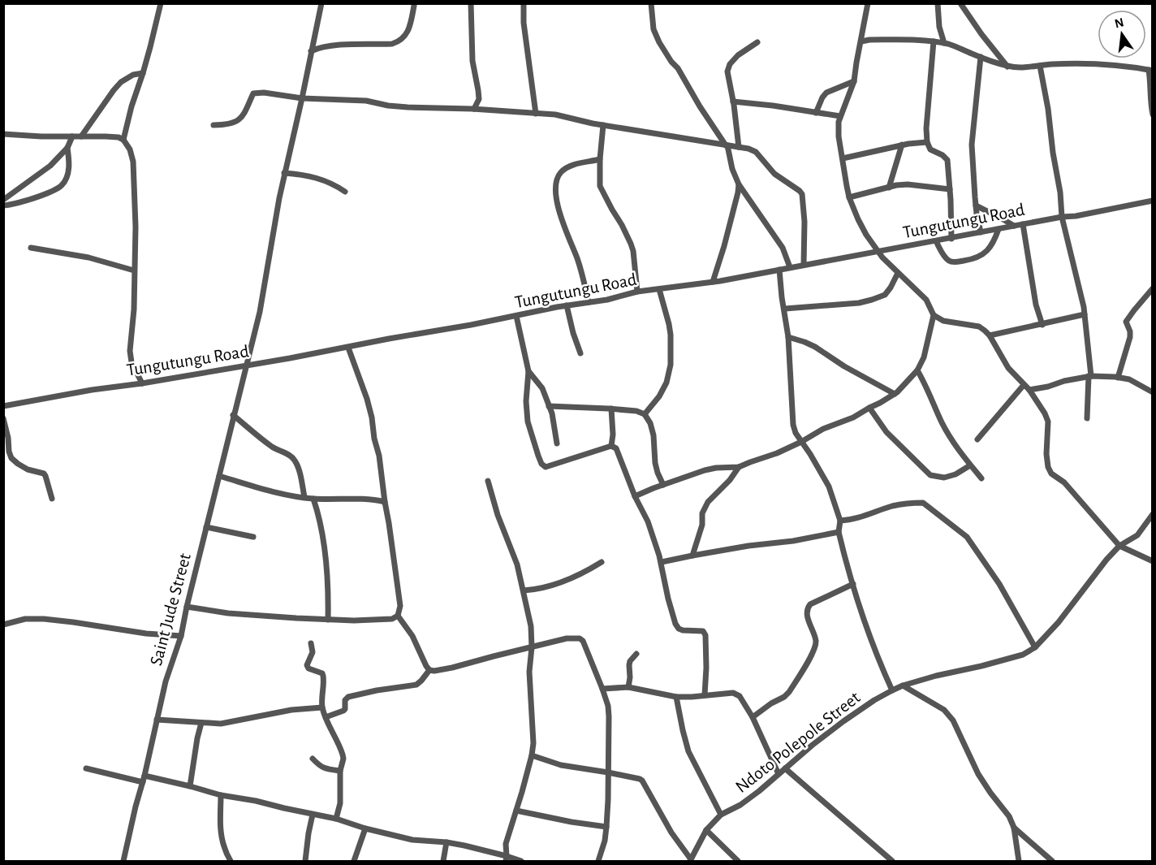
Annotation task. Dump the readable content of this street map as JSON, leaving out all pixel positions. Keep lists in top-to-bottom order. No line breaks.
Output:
{"streets":{"street":["Tungutungu Road","Saint Jude Street","Ndoto Polepole Street"]},"crossings":[["Tungutungu Road","Saint Jude Street"]],"north":"top"}
